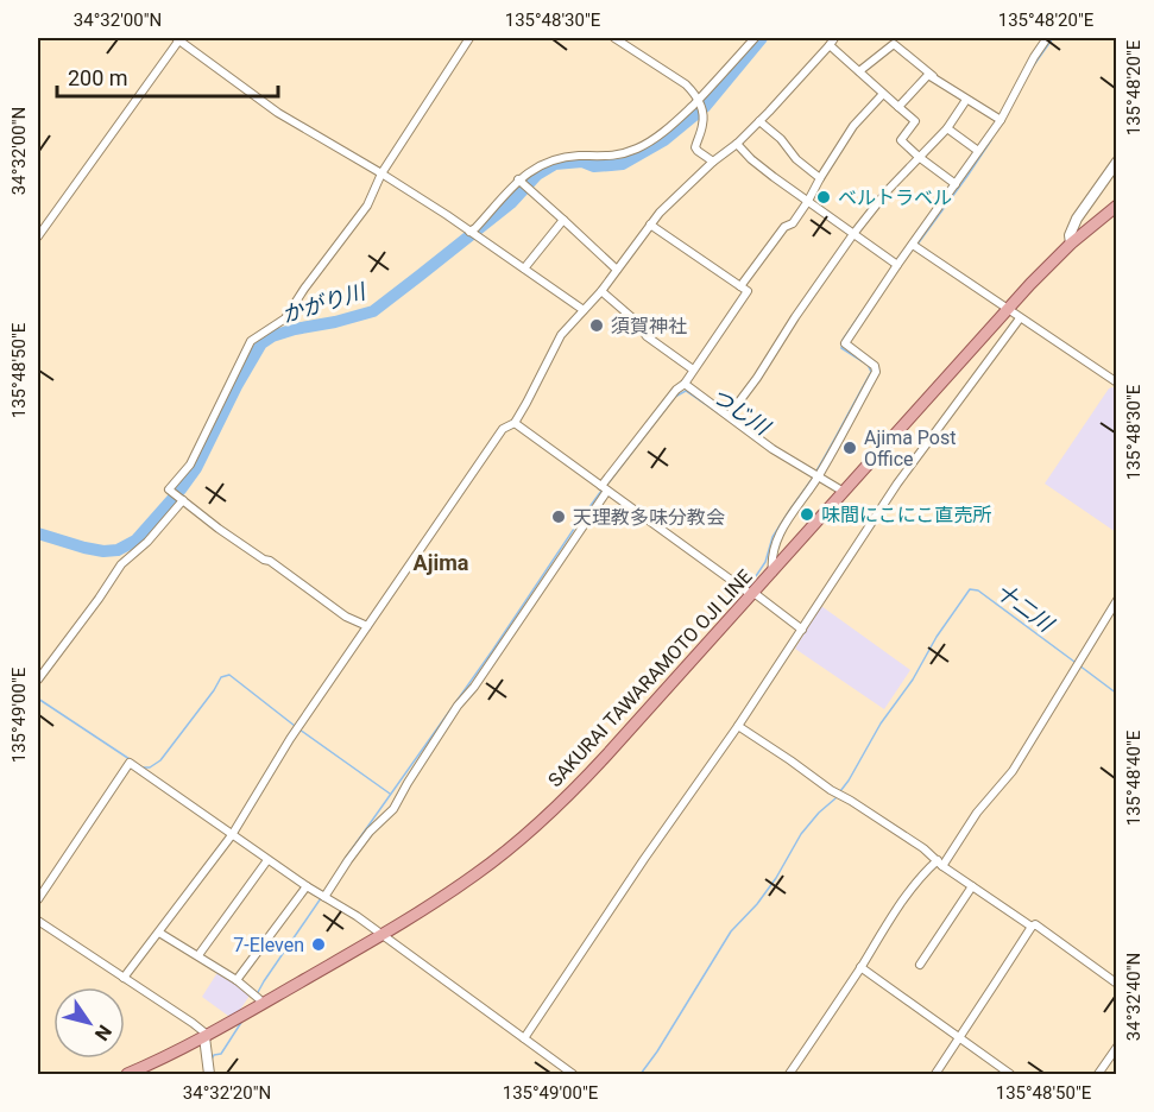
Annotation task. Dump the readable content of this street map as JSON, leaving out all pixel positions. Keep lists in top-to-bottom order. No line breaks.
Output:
{"streets":{"main road":["SAKURAI TAWARAMOTO OJI LINE"]},"districts":["Ajima"],"water":["かがり川","つじ川","十二川"],"places":["ベルトラベル","須賀神社","Ajima Post Office","味間にこにこ直売所","天理教多味分教会","7-Eleven"],"scale_bar":"200 m","north":"bottom right","coordinates":["34°32'00\"N","135°48'30\"E","135°48'20\"E","135°48'50\"E","135°49'00\"E","135°48'40\"E","34°32'40\"N","34°32'20\"N"]}
